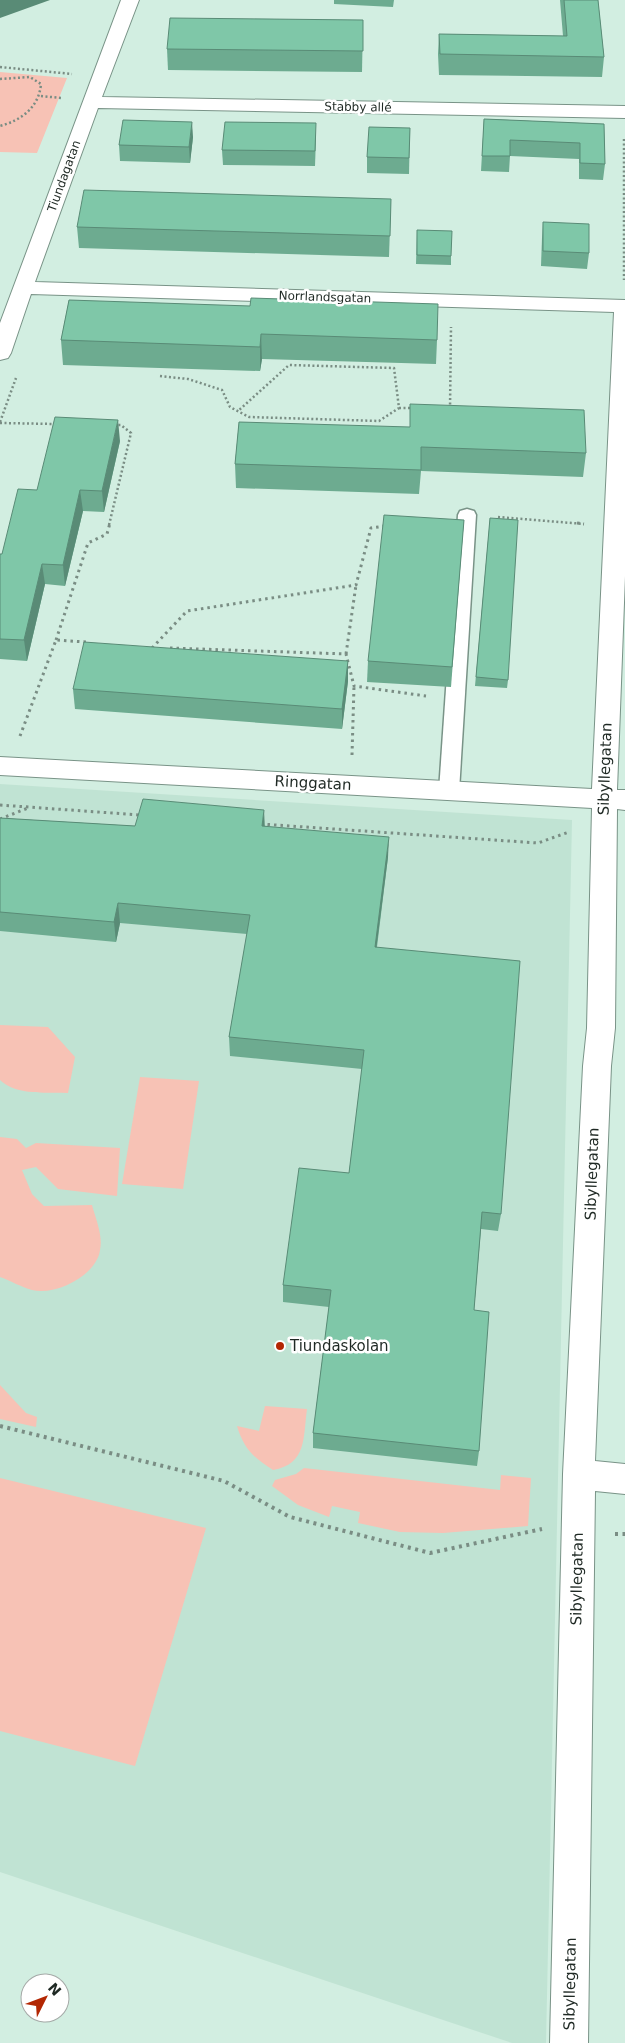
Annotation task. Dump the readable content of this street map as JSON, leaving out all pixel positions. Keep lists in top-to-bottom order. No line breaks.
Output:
{"streets":{"street":["Stabby allé","Tiundagatan","Norrlandsgatan","Sibyllegatan","Ringgatan"]},"crossings":[["Stabby allé","Tiundagatan"],["Tiundagatan","Norrlandsgatan"],["Norrlandsgatan","Sibyllegatan"],["Sibyllegatan","Ringgatan"]],"places":["Tiundaskolan"],"north":"top right"}
